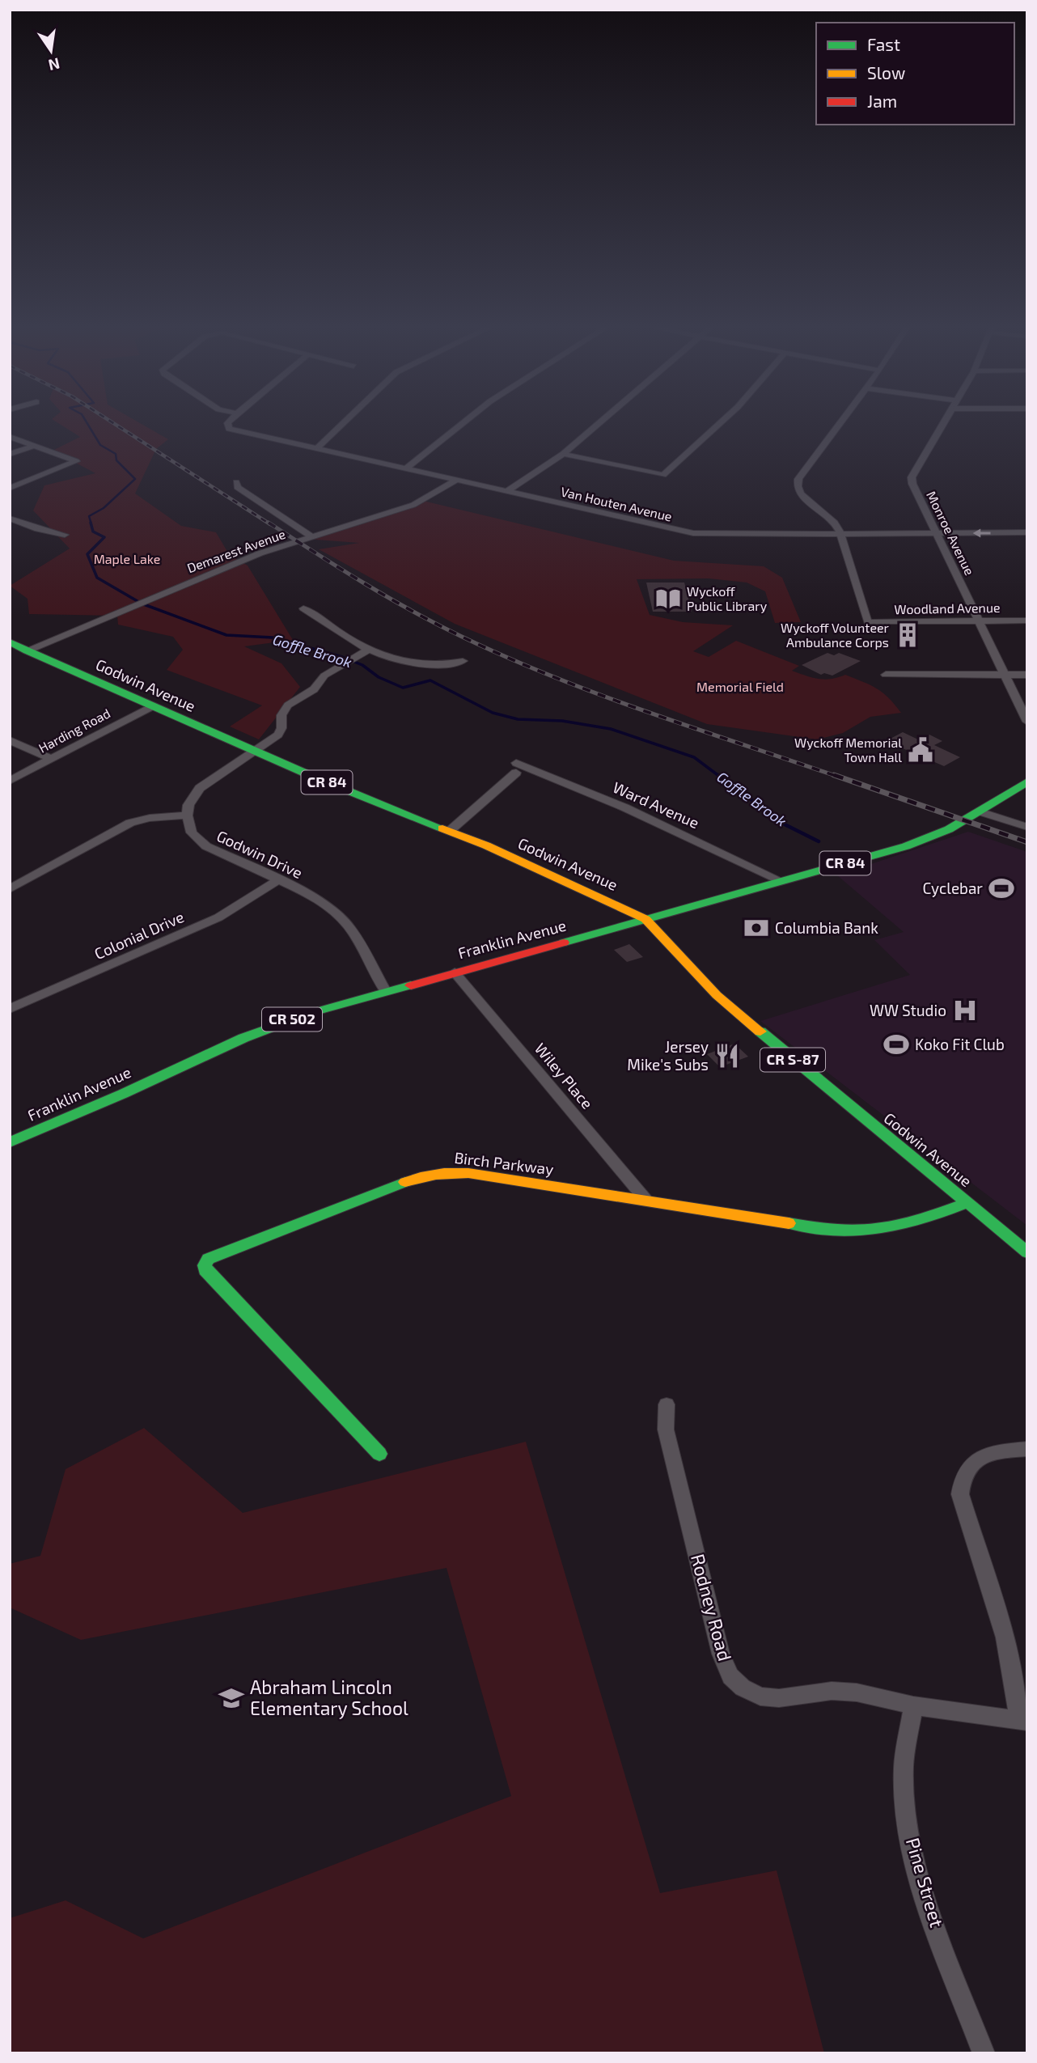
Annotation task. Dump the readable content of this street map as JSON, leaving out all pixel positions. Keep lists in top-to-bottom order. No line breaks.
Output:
{"streets":{"main road":["Godwin Avenue","CR 84","Franklin Avenue","CR 502","CR S-87","Birch Parkway"],"street":["Van Houten Avenue","Monroe Avenue","Demarest Avenue","Woodland Avenue","Harding Road","Ward Avenue","Godwin Drive","Colonial Drive","Wiley Place","Rodney Road","Pine Street"]},"crossings":[["Van Houten Avenue","Monroe Avenue"],["Van Houten Avenue","Demarest Avenue"],["Van Houten Avenue","Woodland Avenue"],["Monroe Avenue","Woodland Avenue"],["Demarest Avenue","Godwin Avenue"],["Godwin Avenue","Harding Road"],["Godwin Avenue","Ward Avenue"],["Godwin Avenue","Franklin Avenue"],["Godwin Avenue","Birch Parkway"],["Ward Avenue","Franklin Avenue"],["Godwin Drive","Colonial Drive"],["Godwin Drive","Franklin Avenue"],["Franklin Avenue","Wiley Place"],["Wiley Place","Birch Parkway"],["Rodney Road","Pine Street"]],"water":["Goffle Brook"],"parks":["Maple Lake","Memorial Field"],"places":{"library":["Wyckoff Public Library"],"building":["Wyckoff Volunteer Ambulance Corps"],"public building":["Wyckoff Memorial Town Hall"],"sports":["Cyclebar","Koko Fit Club"],"bank":["Columbia Bank"],"hospital":["WW Studio"],"restaurant":["Jersey Mike's Subs"],"school or university":["Abraham Lincoln Elementary School"]},"legend":["Fast","Slow","Jam"],"north":"bottom"}
